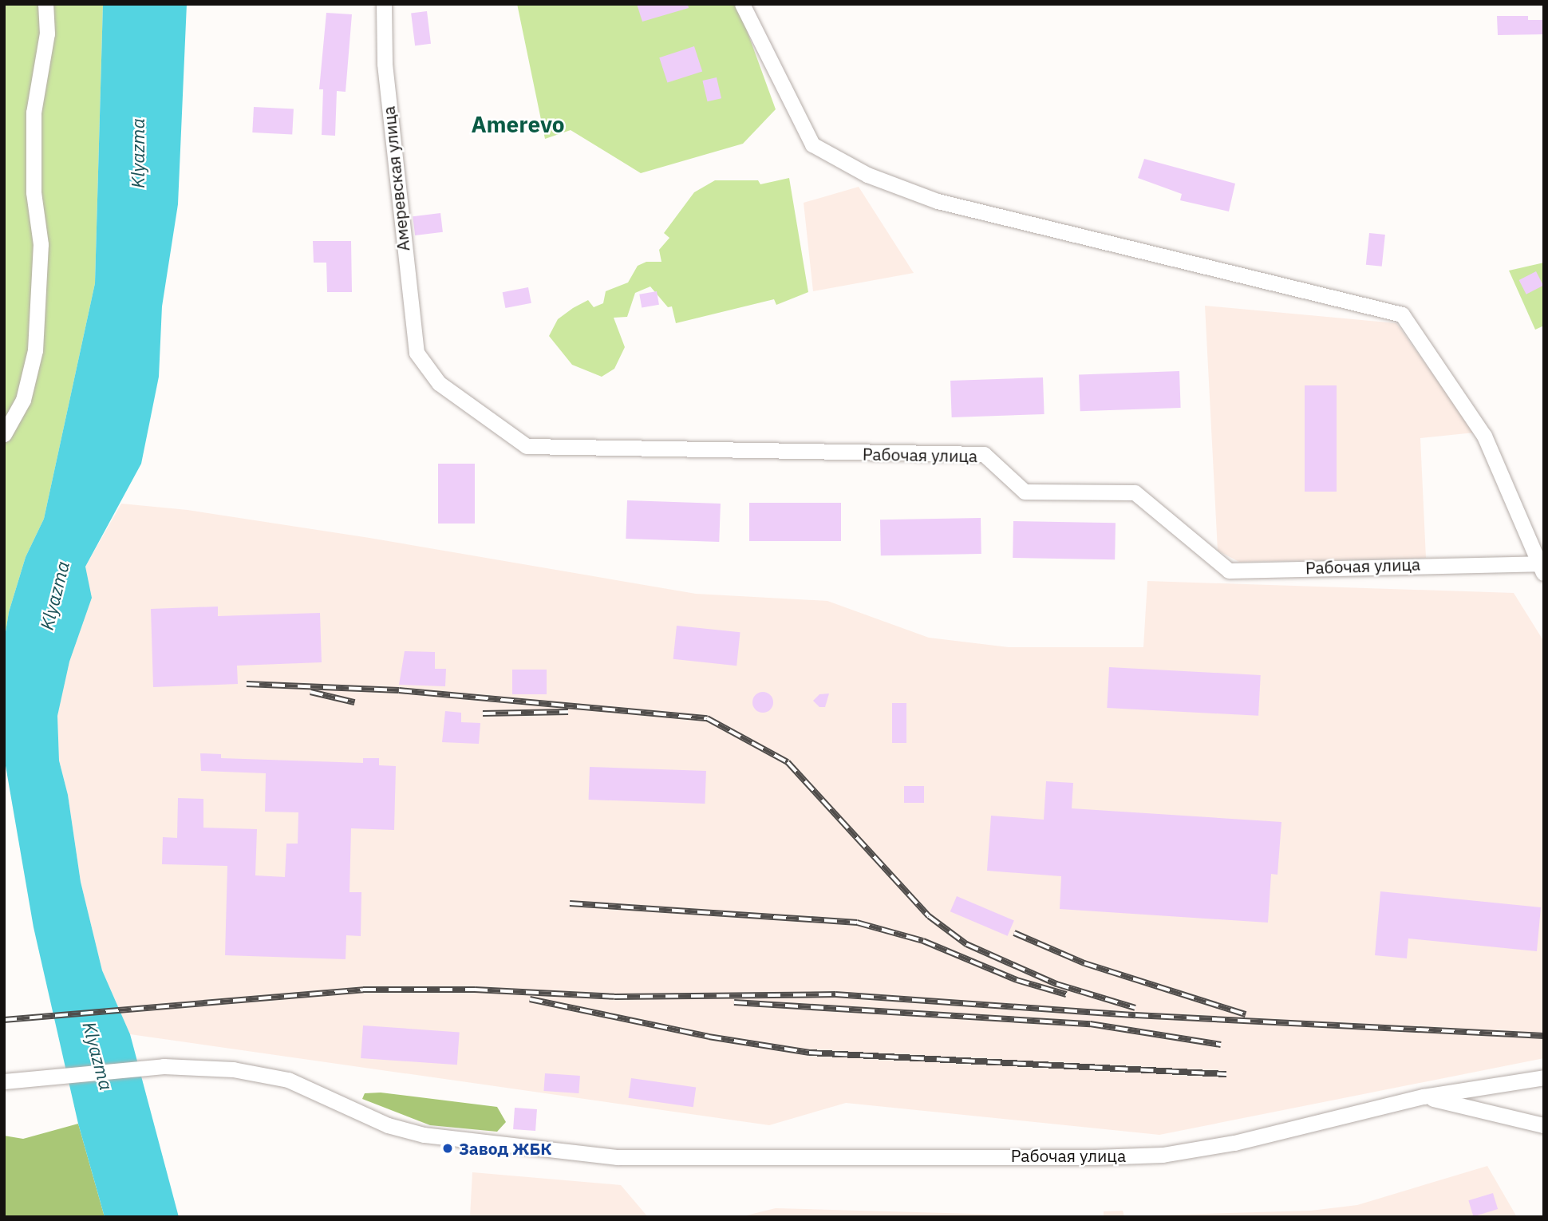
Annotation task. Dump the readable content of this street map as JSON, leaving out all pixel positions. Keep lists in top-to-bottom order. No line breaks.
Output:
{"streets":{"street":["Амеревская улица","Рабочая улица"]},"crossings":[["Амеревская улица","Рабочая улица"]],"districts":["Amerevo"],"water":["Klyazma"],"places":["Завод ЖБК"]}
